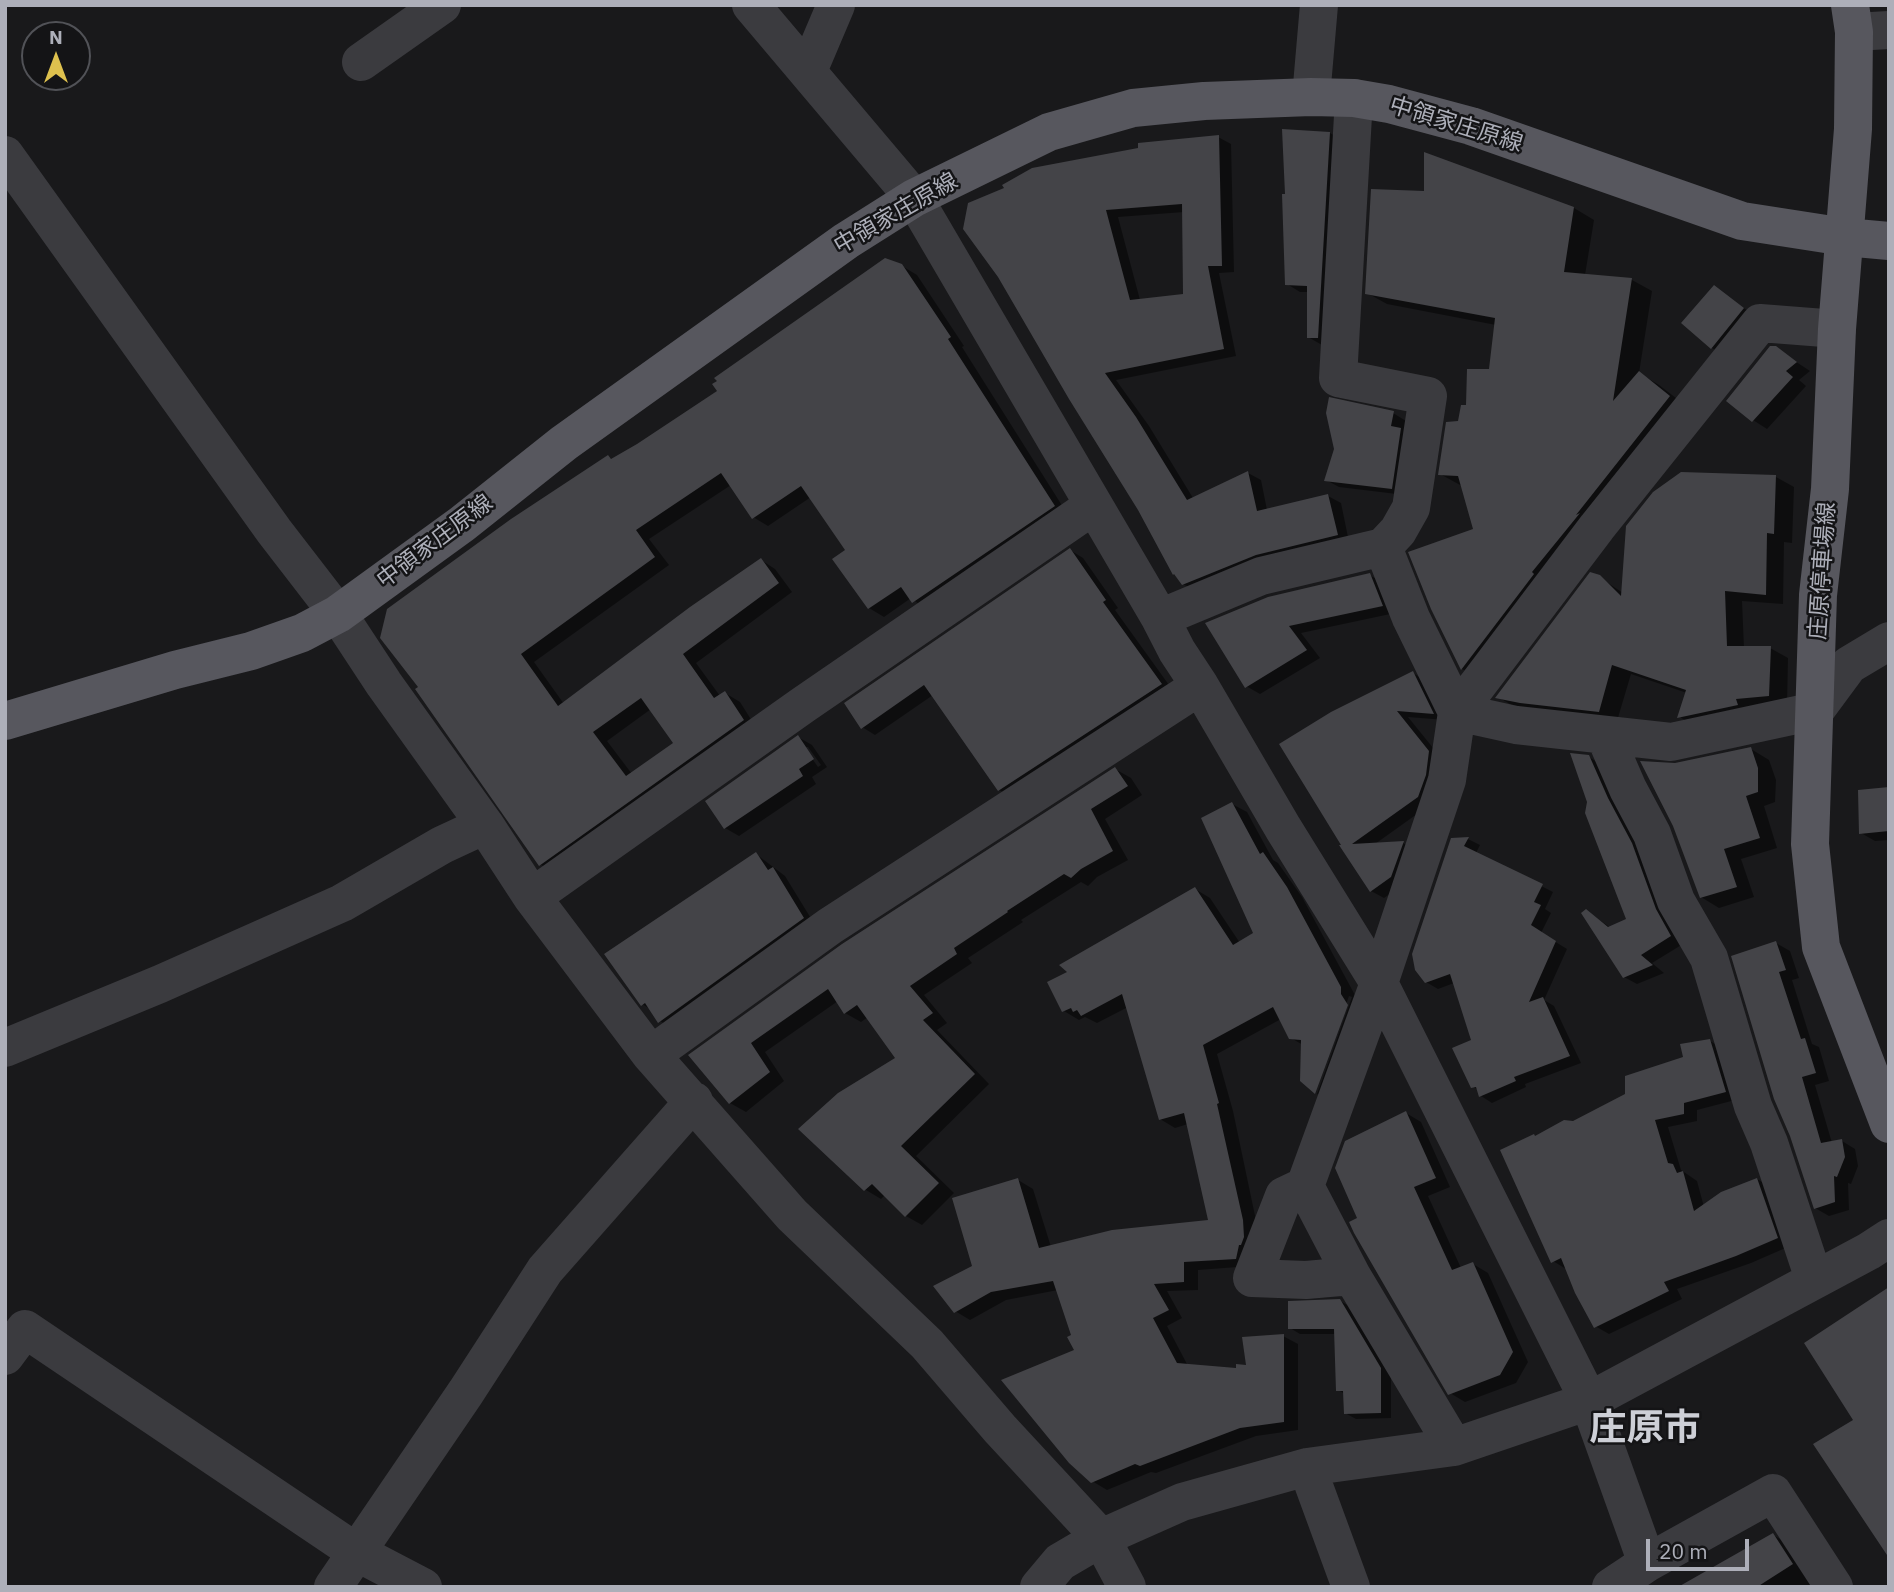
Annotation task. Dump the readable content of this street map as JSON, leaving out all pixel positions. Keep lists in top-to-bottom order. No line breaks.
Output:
{"streets":{"main road":["中領家庄原線","庄原停車場線"]},"crossings":[["中領家庄原線","庄原停車場線"]],"districts":["庄原市"],"scale_bar":"20 m","north":"top"}
